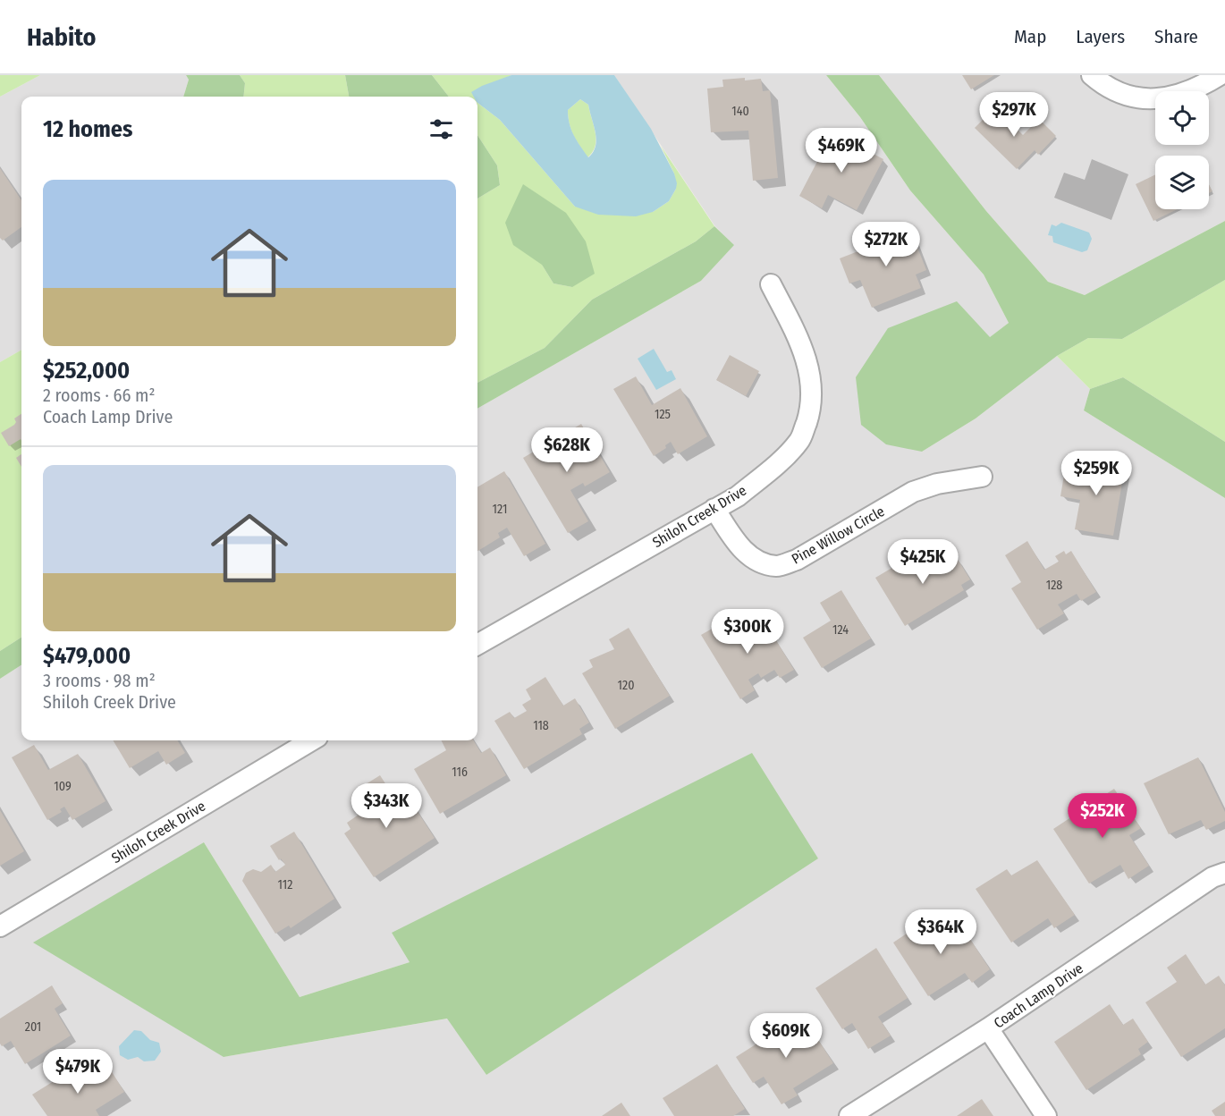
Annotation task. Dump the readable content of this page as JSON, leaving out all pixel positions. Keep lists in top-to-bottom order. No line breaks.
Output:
{"streets":{"street":["Shiloh Creek Drive","Pine Willow Circle","Coach Lamp Drive"]},"crossings":[["Shiloh Creek Drive","Pine Willow Circle"]],"house_numbers":["140","125","121","128","124","120","118","116","109","112","201"],"page":{"header":"Habito","nav":["Map","Layers","Share"],"price":["$297K","$469K","$272K","$628K","$259K","$425K","$300K","$343K","$252K","$364K","$609K","$479K"],"heading":"12 homes","list":[{"name":"$252,000","note":"2 rooms · 66 m² · Coach Lamp Drive"},{"name":"$479,000","note":"3 rooms · 98 m² · Shiloh Creek Drive"}]}}
